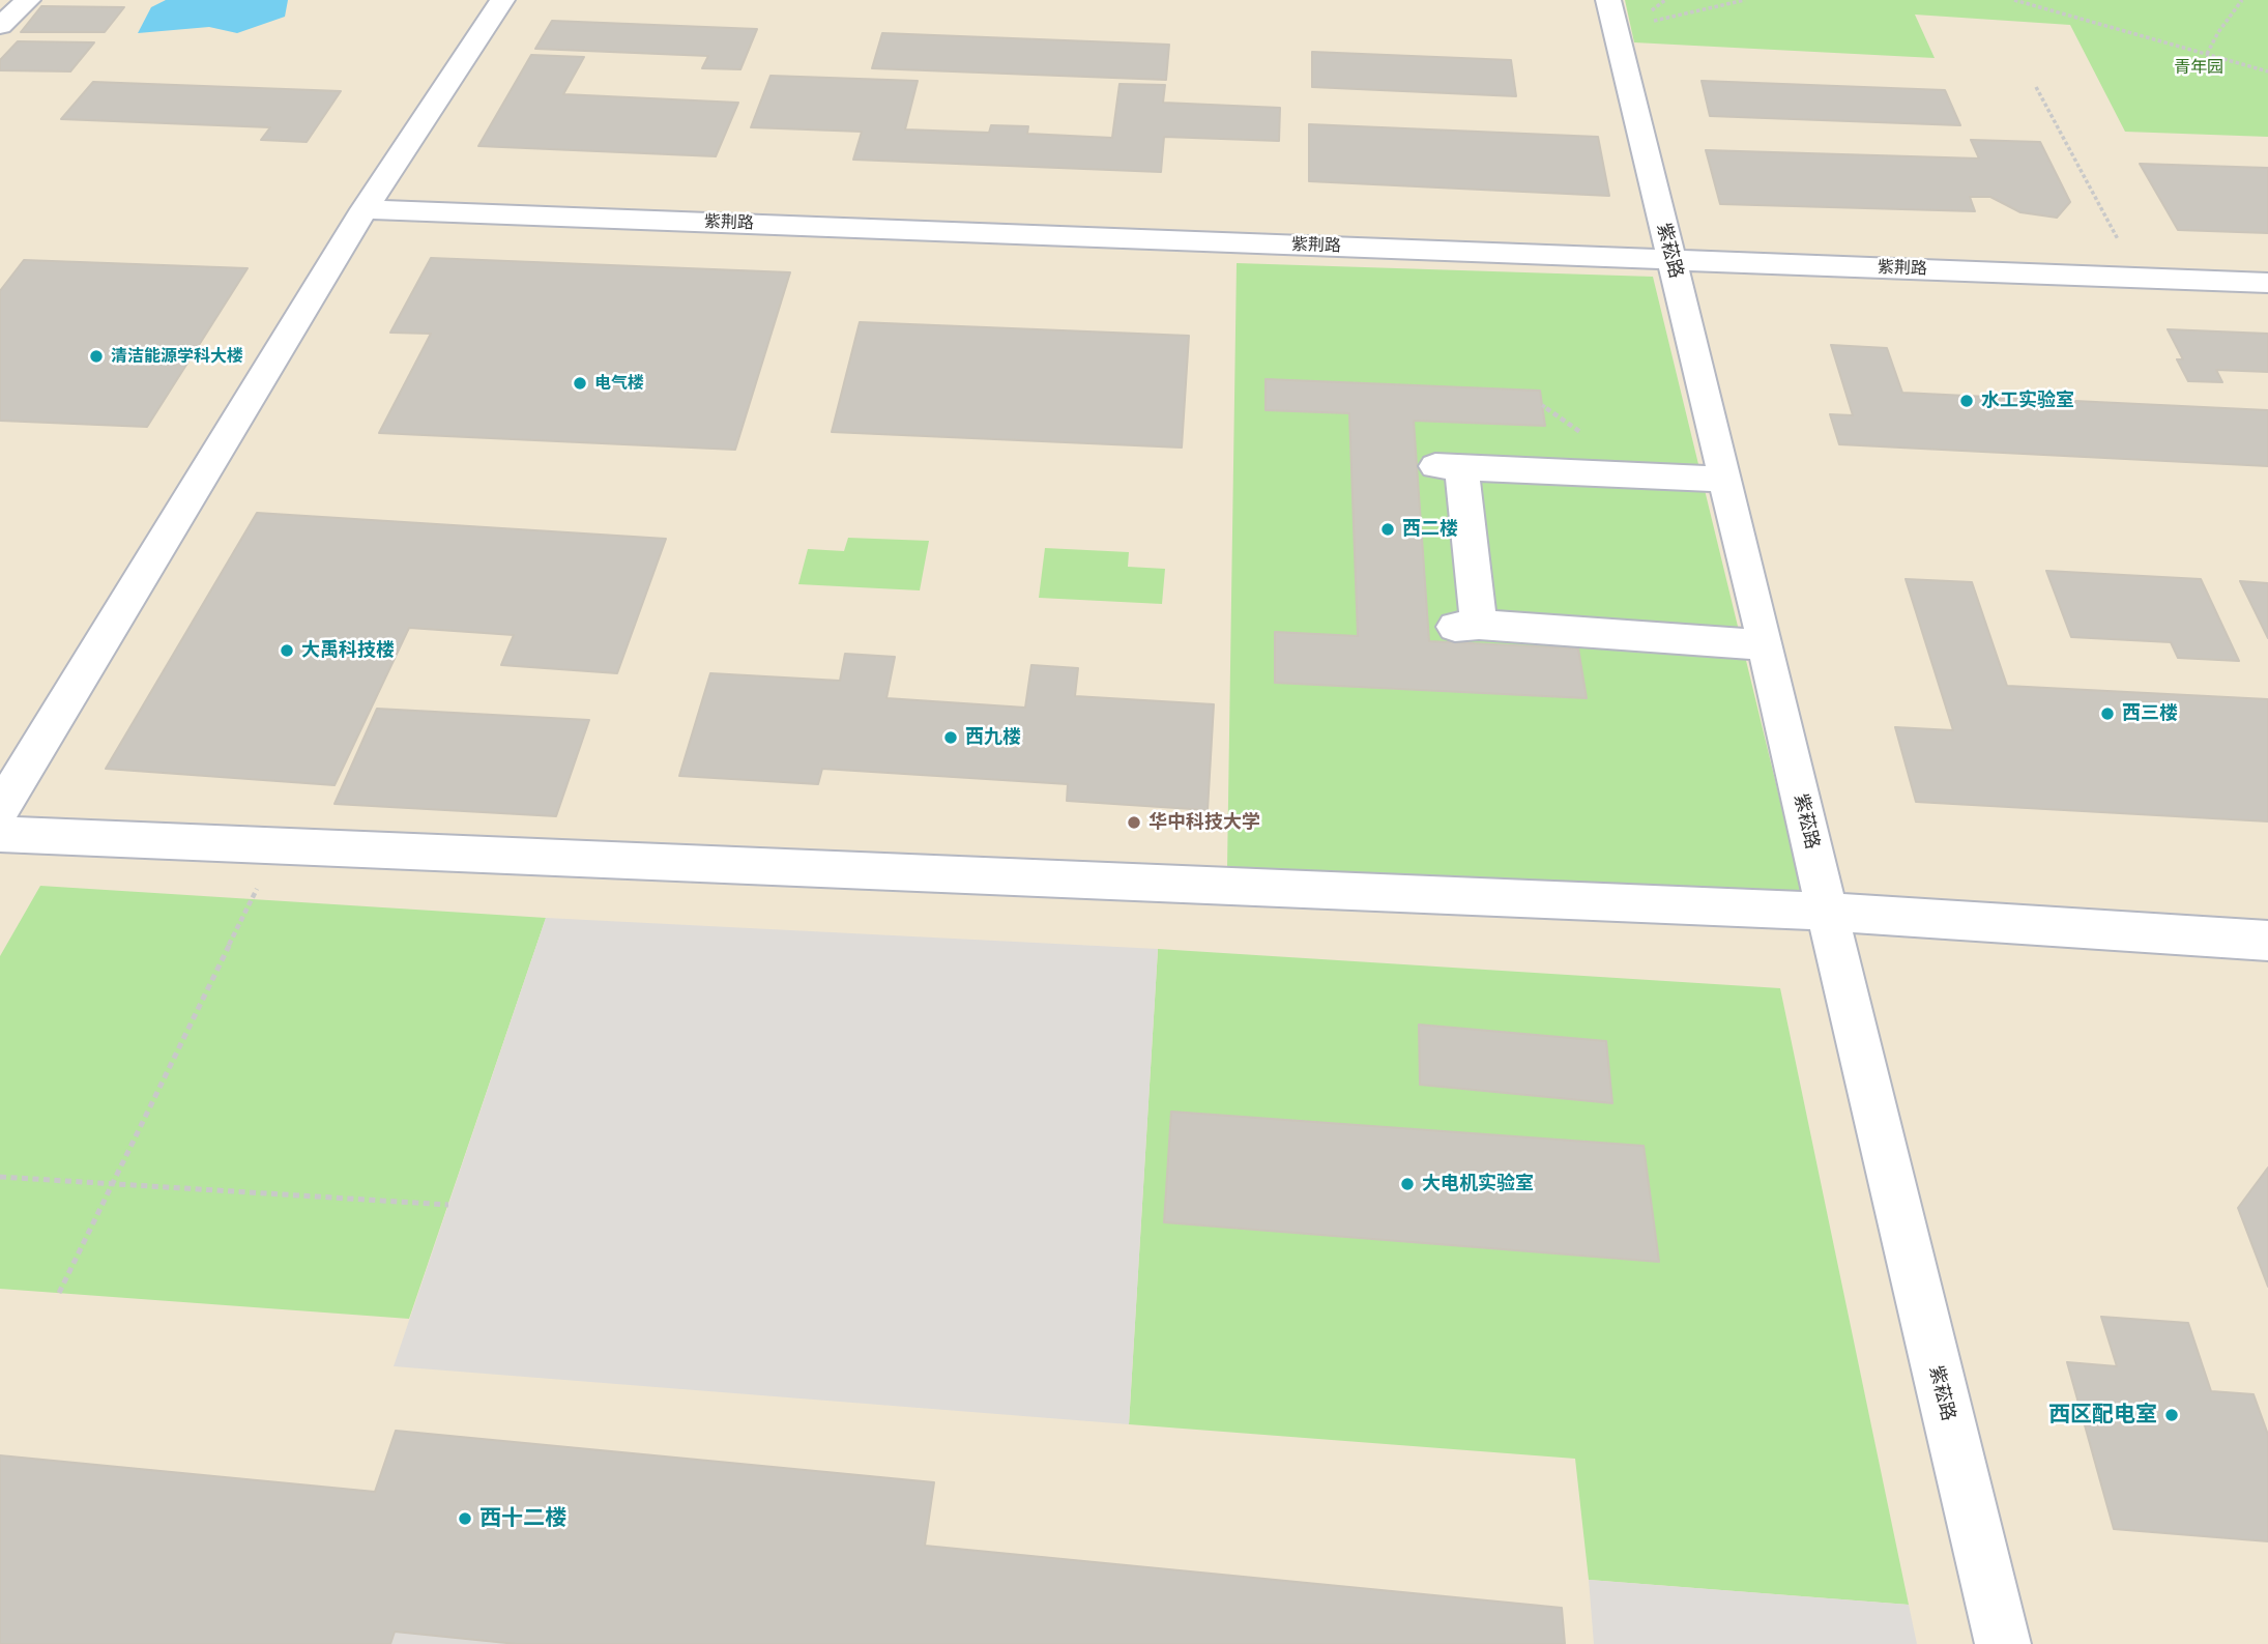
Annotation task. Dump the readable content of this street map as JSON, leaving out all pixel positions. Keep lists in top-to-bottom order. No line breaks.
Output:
{"streets":{"street":["紫荆路","紫菘路"]},"crossings":[["紫荆路","紫菘路"]],"parks":["青年园"],"places":["清洁能源学科大楼","电气楼","水工实验室","西二楼","大禹科技楼","西三楼","西九楼","华中科技大学","大电机实验室","西区配电室","西十二楼"]}
